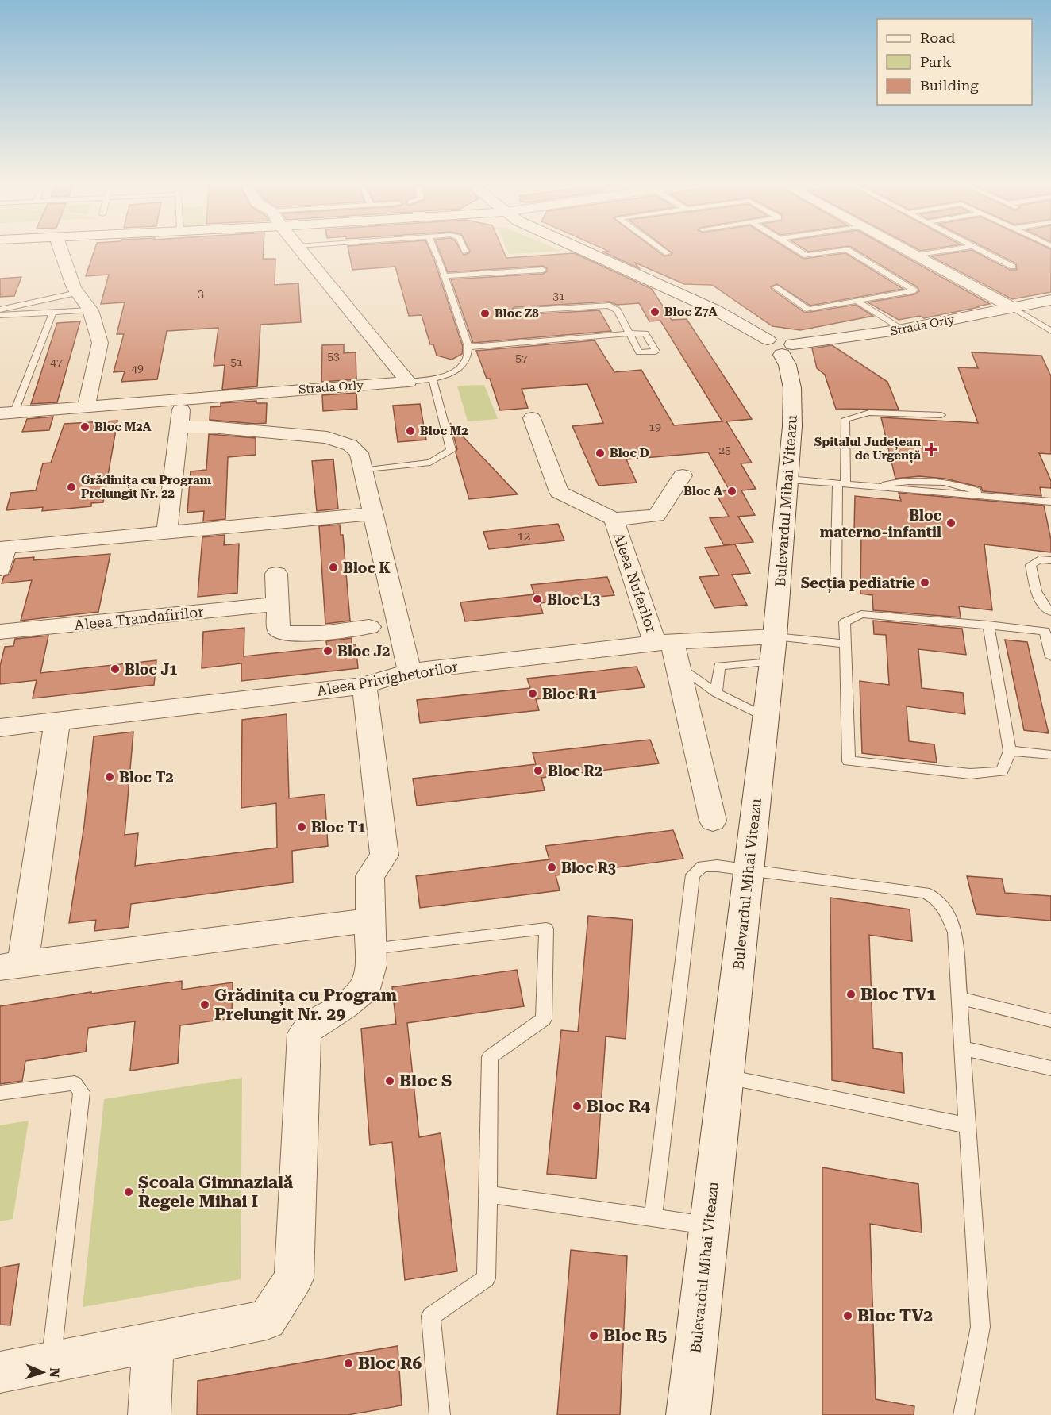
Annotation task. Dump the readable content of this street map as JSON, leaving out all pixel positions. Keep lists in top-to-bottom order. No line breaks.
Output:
{"streets":{"main road":["Strada Orly","Bulevardul Mihai Viteazu"],"street":["Aleea Nuferilor","Aleea Trandafirilor","Aleea Privighetorilor"]},"crossings":[["Strada Orly","Bulevardul Mihai Viteazu"],["Bulevardul Mihai Viteazu","Aleea Privighetorilor"],["Aleea Nuferilor","Aleea Privighetorilor"]],"places":{"other":["Bloc Z7A","Bloc Z8","Bloc M2A","Bloc M2","Bloc D","Grădinița cu Program Prelungit Nr. 22","Bloc A","Bloc materno-infantil","Bloc K","Secția pediatrie","Bloc L3","Bloc J2","Bloc J1","Bloc R1","Bloc R2","Bloc T2","Bloc T1","Bloc R3","Bloc TV1","Grădinița cu Program Prelungit Nr. 29","Bloc S","Bloc R4","Școala Gimnazială Regele Mihai I","Bloc TV2","Bloc R5","Bloc R6"],"health":["Spitalul Județean de Urgență"]},"house_numbers":["3","31","53","57","47","51","49","19","25","12"],"legend":["Road","Park","Building"],"north":"right"}
